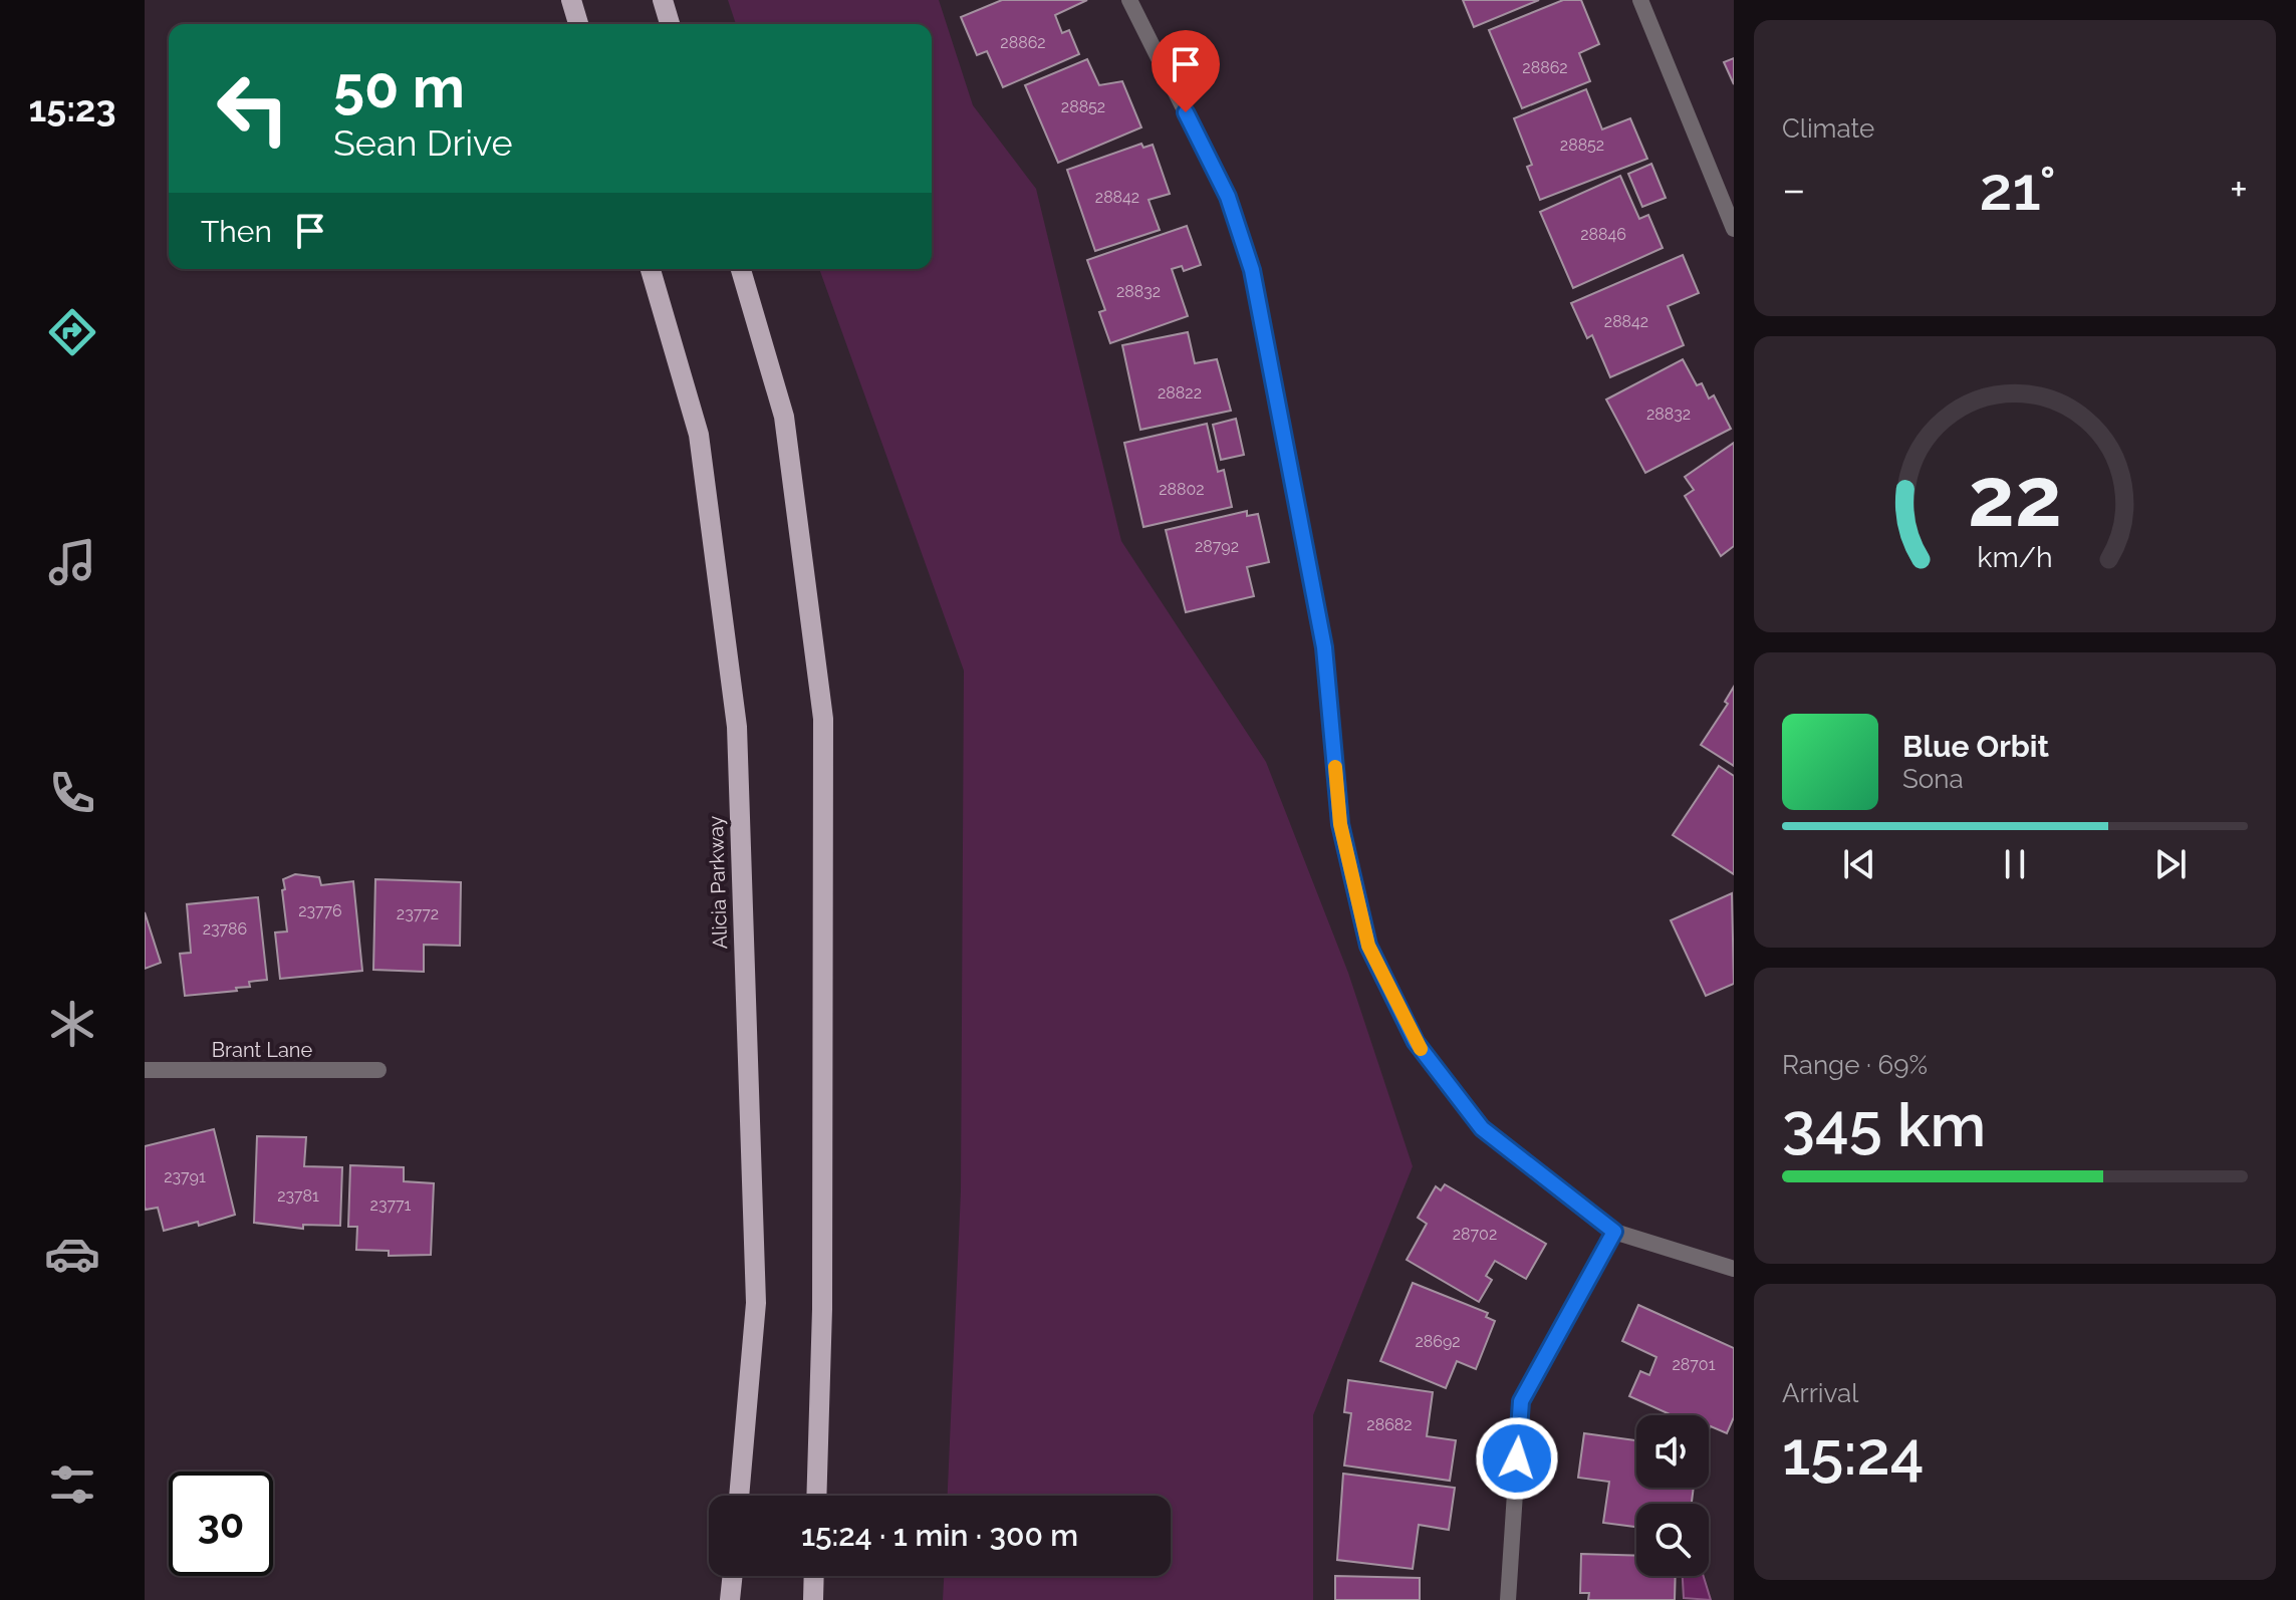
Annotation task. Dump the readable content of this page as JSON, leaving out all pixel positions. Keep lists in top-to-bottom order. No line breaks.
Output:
{"streets":{"main road":["Alicia Parkway"],"street":["Brant Lane"]},"house_numbers":["28862","28862","28852","28852","28842","28846","28832","28842","28822","28832","28802","28792","23776","23772","23786","23791","23781","23771","28702","28692","28701","28682"],"page":{"tabs":"15:23","tile":["Climate",["Range · 69%","345 km"],["Arrival","15:24"]],"turn":["50 m","Sean Drive"],"heat":["−","21°","+"],"then":"Then","song":["Blue Orbit","Sona"],"limit":"30","trip":"15:24 · 1 min · 300 m","gauge":["22","km/h"]}}
